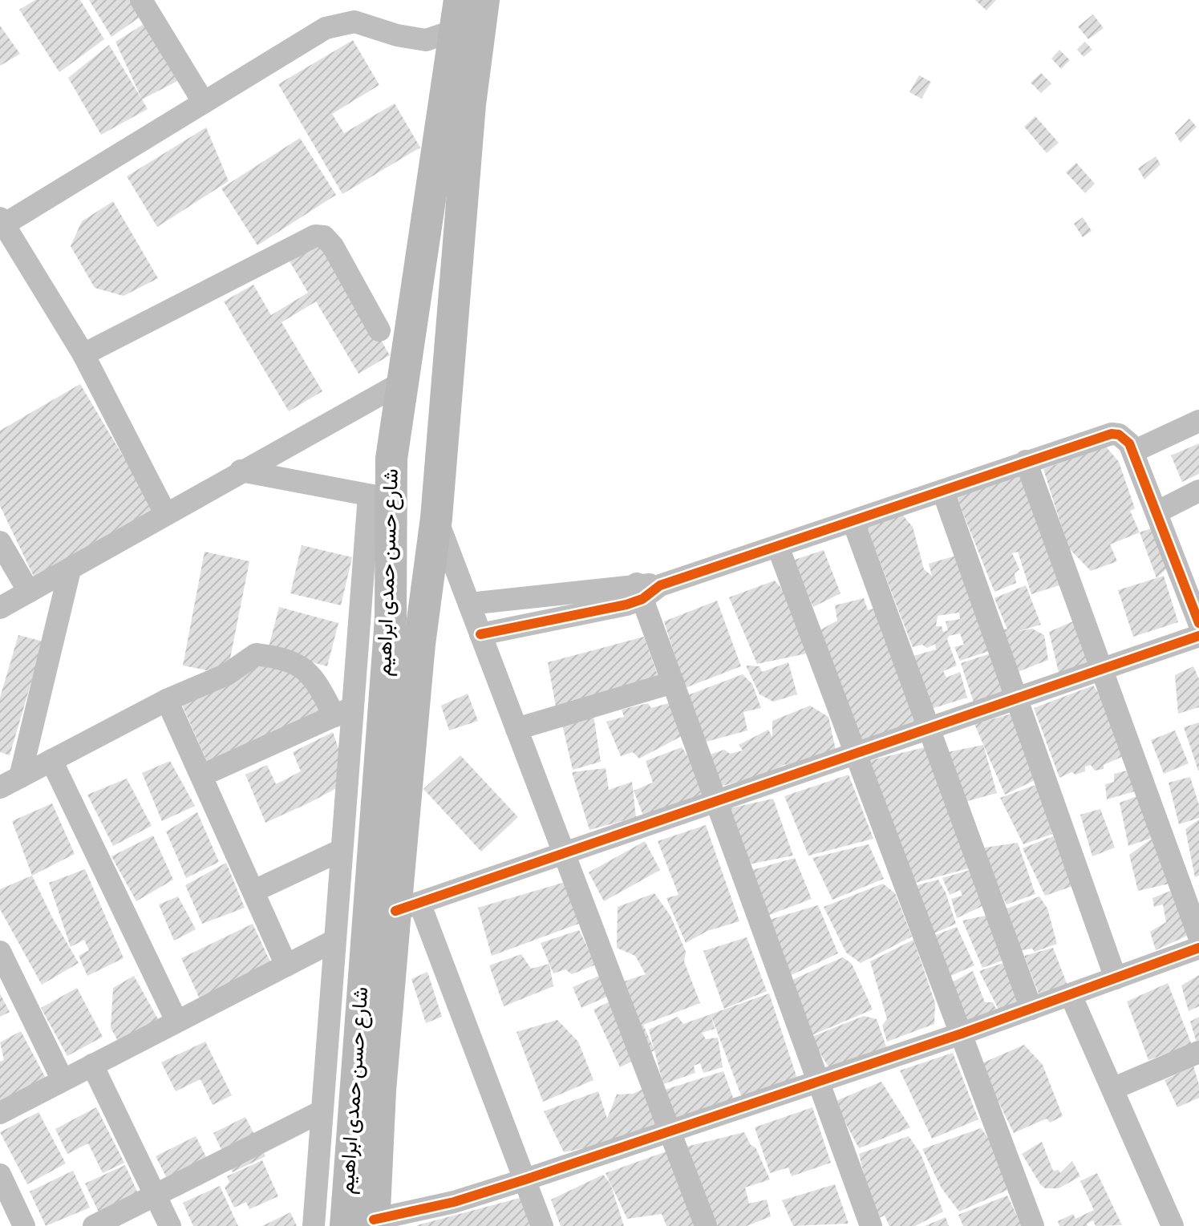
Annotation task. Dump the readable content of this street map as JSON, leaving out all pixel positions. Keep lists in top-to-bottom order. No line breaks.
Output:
{"streets":{"main road":["شارع حسن حمدى ابراهيم"]}}
